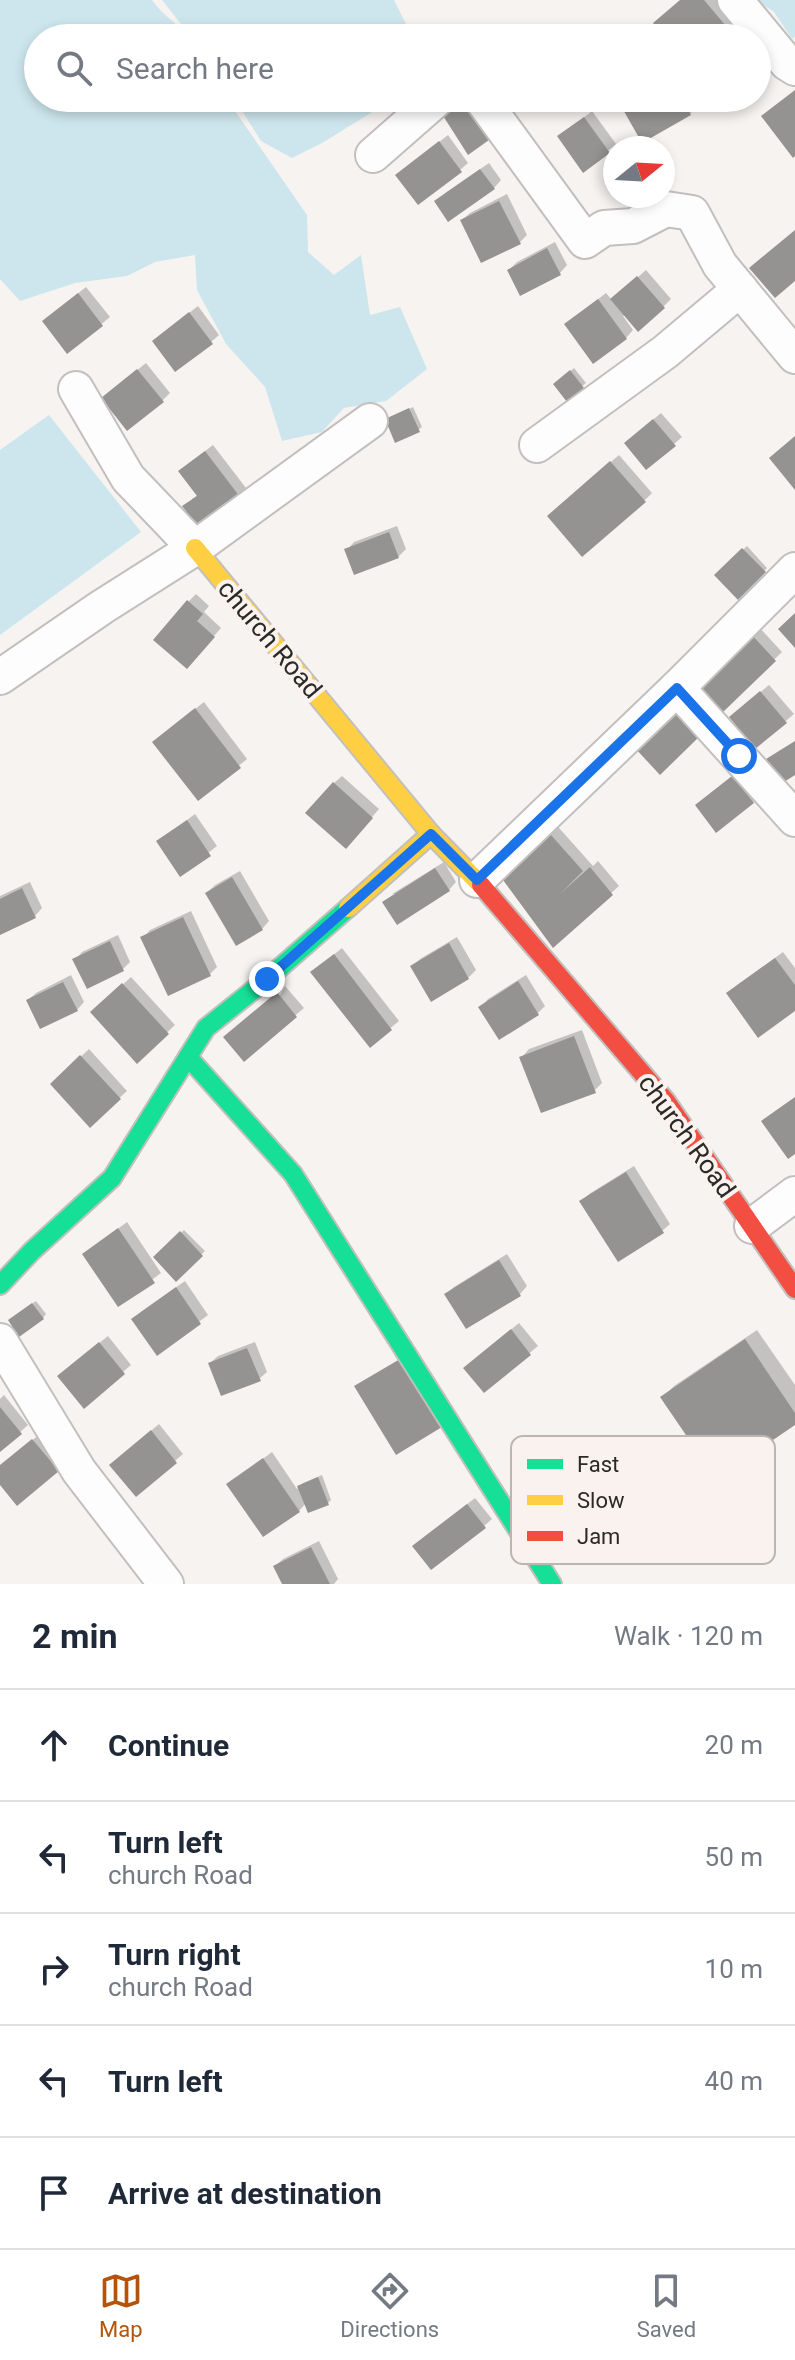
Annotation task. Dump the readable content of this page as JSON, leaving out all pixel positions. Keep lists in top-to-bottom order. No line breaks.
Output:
{"streets":{"street":["church Road"]},"legend":["Fast","Slow","Jam"],"north":"right","page":{"search":"Search here","heading":["2 min","Walk · 120 m"],"list":[["Continue","20 m"],["Turn left","church Road","50 m"],["Turn right","church Road","10 m"],["Turn left","40 m"],"Arrive at destination"],"nav":["Map","Directions","Saved"]}}
